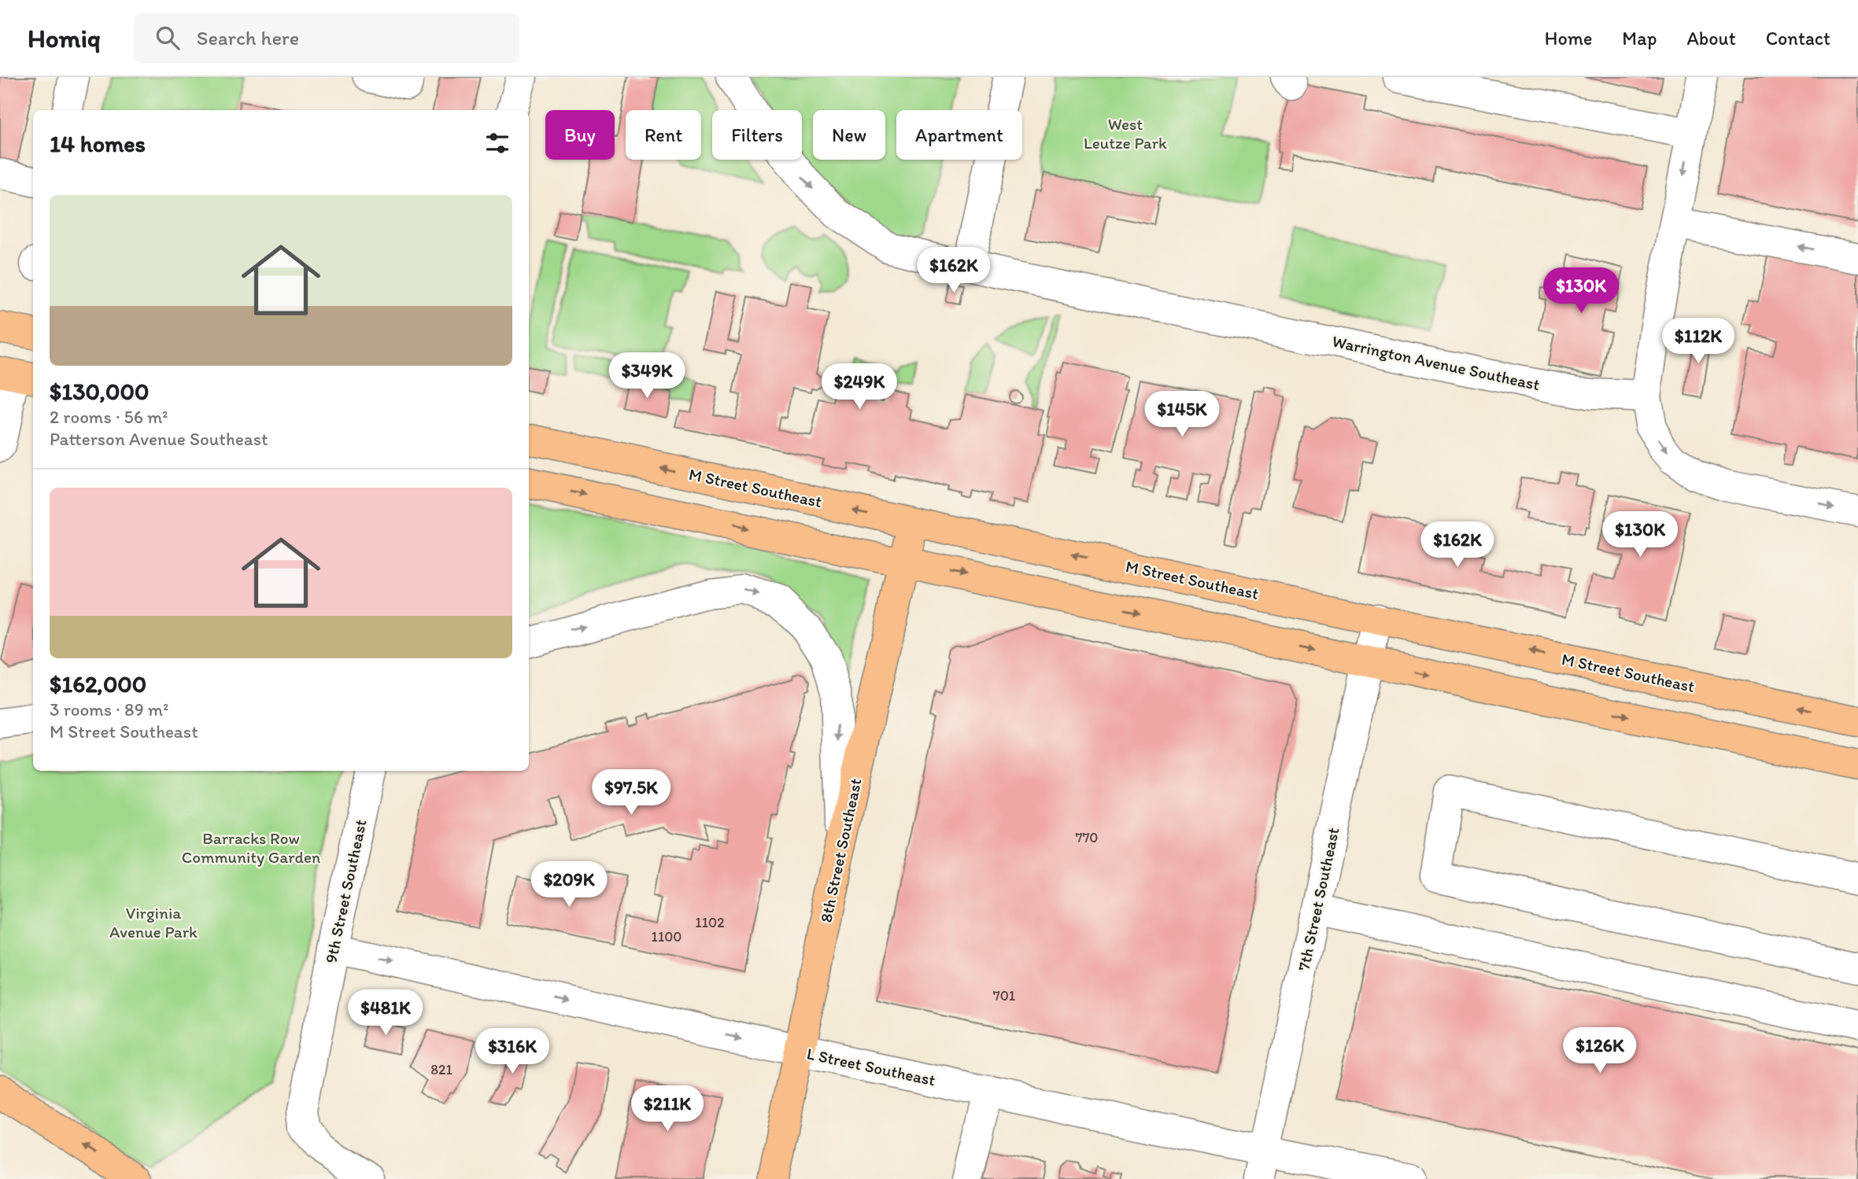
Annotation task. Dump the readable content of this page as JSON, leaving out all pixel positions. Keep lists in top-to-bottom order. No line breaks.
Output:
{"streets":{"main road":["M Street Southeast","8th Street Southeast"],"street":["Warrington Avenue Southeast","9th Street Southeast","7th Street Southeast","L Street Southeast"]},"crossings":[["M Street Southeast","8th Street Southeast"],["M Street Southeast","7th Street Southeast"],["8th Street Southeast","L Street Southeast"],["9th Street Southeast","L Street Southeast"],["7th Street Southeast","L Street Southeast"]],"one_way":["L Street Southeast"],"parks":["West Leutze Park","Barracks Row Community Garden","Virginia Avenue Park"],"house_numbers":["770","1102","1100","701","821"],"page":{"header":"Homiq","search":"Search here","nav":["Home","Map","About","Contact"],"chip":["Buy","Rent","Filters","New","Apartment"],"heading":"14 homes","list":[{"name":"$130,000","note":"2 rooms · 56 m² · Patterson Avenue Southeast"},{"name":"$162,000","note":"3 rooms · 89 m² · M Street Southeast"}],"price":["$162K","$130K","$112K","$349K","$249K","$145K","$130K","$162K","$97.5K","$209K","$481K","$126K","$316K","$211K"]}}
